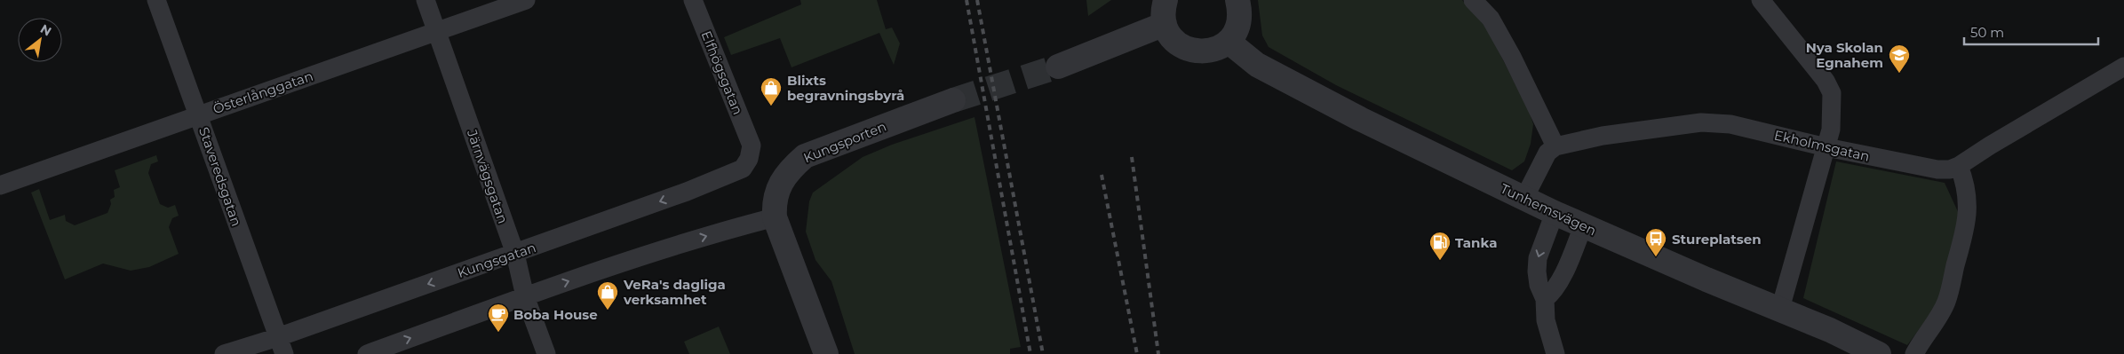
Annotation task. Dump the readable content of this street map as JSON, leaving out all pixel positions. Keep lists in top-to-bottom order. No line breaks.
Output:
{"streets":{"street":["Elfhögsgatan","Österlånggatan","Kungsporten","Ekholmsgatan","Staveredsgatan","Järnvägsgatan","Tunhemsvägen","Kungsgatan"]},"crossings":[["Elfhögsgatan","Kungsgatan"],["Österlånggatan","Staveredsgatan"],["Österlånggatan","Järnvägsgatan"],["Staveredsgatan","Kungsgatan"],["Järnvägsgatan","Kungsgatan"]],"places":{"school or university":["Nya Skolan Egnahem"],"shop":["Blixts begravningsbyrå","VeRa's dagliga verksamhet"],"bus stop":["Stureplatsen"],"fuel station":["Tanka"],"cafe":["Boba House"]},"scale_bar":"50 m","north":"top right"}
